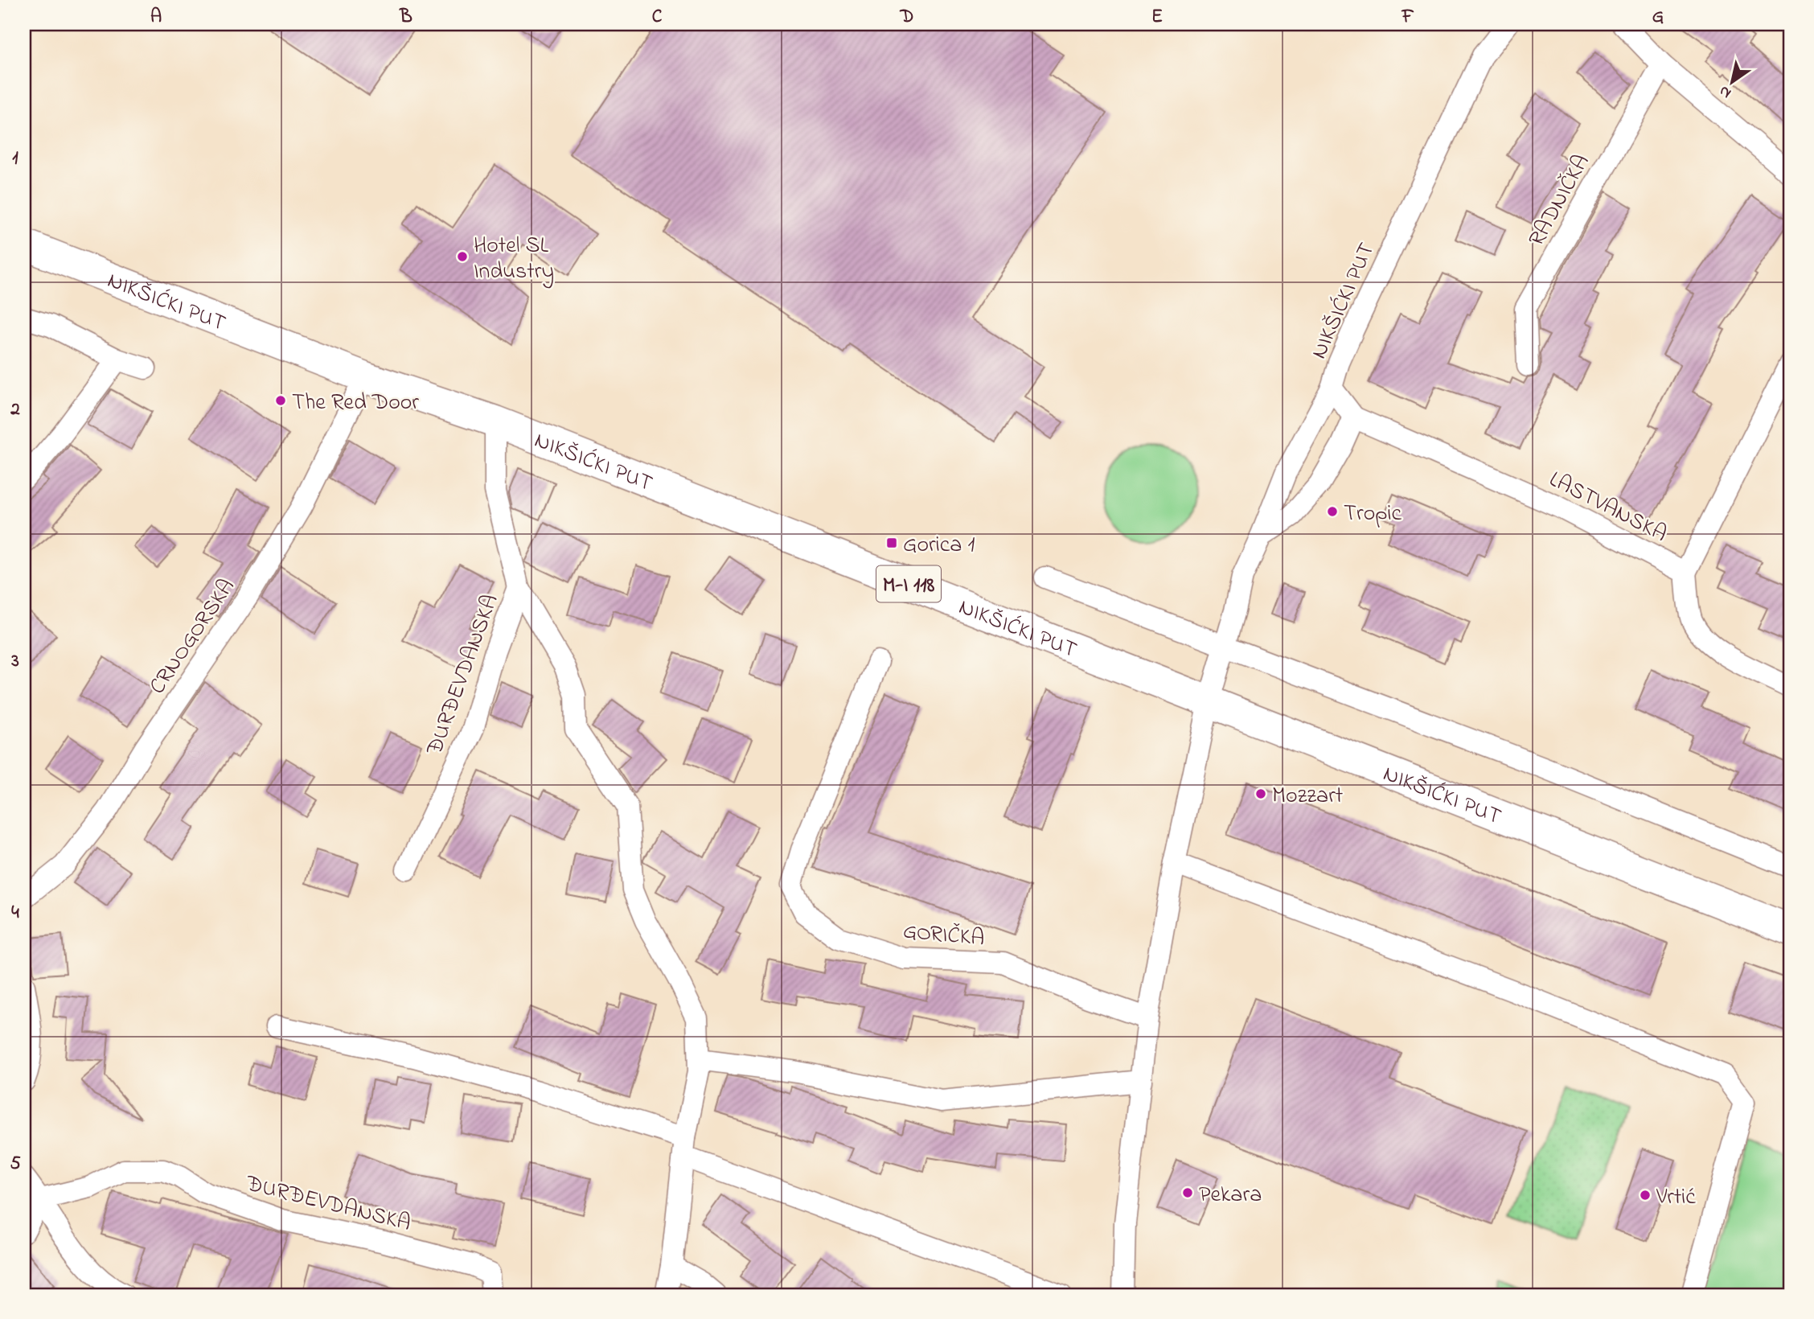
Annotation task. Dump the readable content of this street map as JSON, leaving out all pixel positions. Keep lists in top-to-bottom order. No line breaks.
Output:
{"streets":{"main road":["NIKŠIĆKI PUT","M-I 118"],"street":["RADNIČKA","LASTVANSKA","CRNOGORSKA","ĐURĐEVDANSKA","GORIČKA"]},"crossings":[["NIKŠIĆKI PUT","LASTVANSKA"],["NIKŠIĆKI PUT","CRNOGORSKA"],["NIKŠIĆKI PUT","ĐURĐEVDANSKA"]],"places":{"other":["Hotel SL Industry","The Red Door","Tropic","Mozzart","Pekara","Vrtić"],"transit":["Gorica 1"]},"north":"bottom left","grid":{"columns":["A","B","C","D","E","F","G"],"rows":["1","2","3","4","5"]}}
